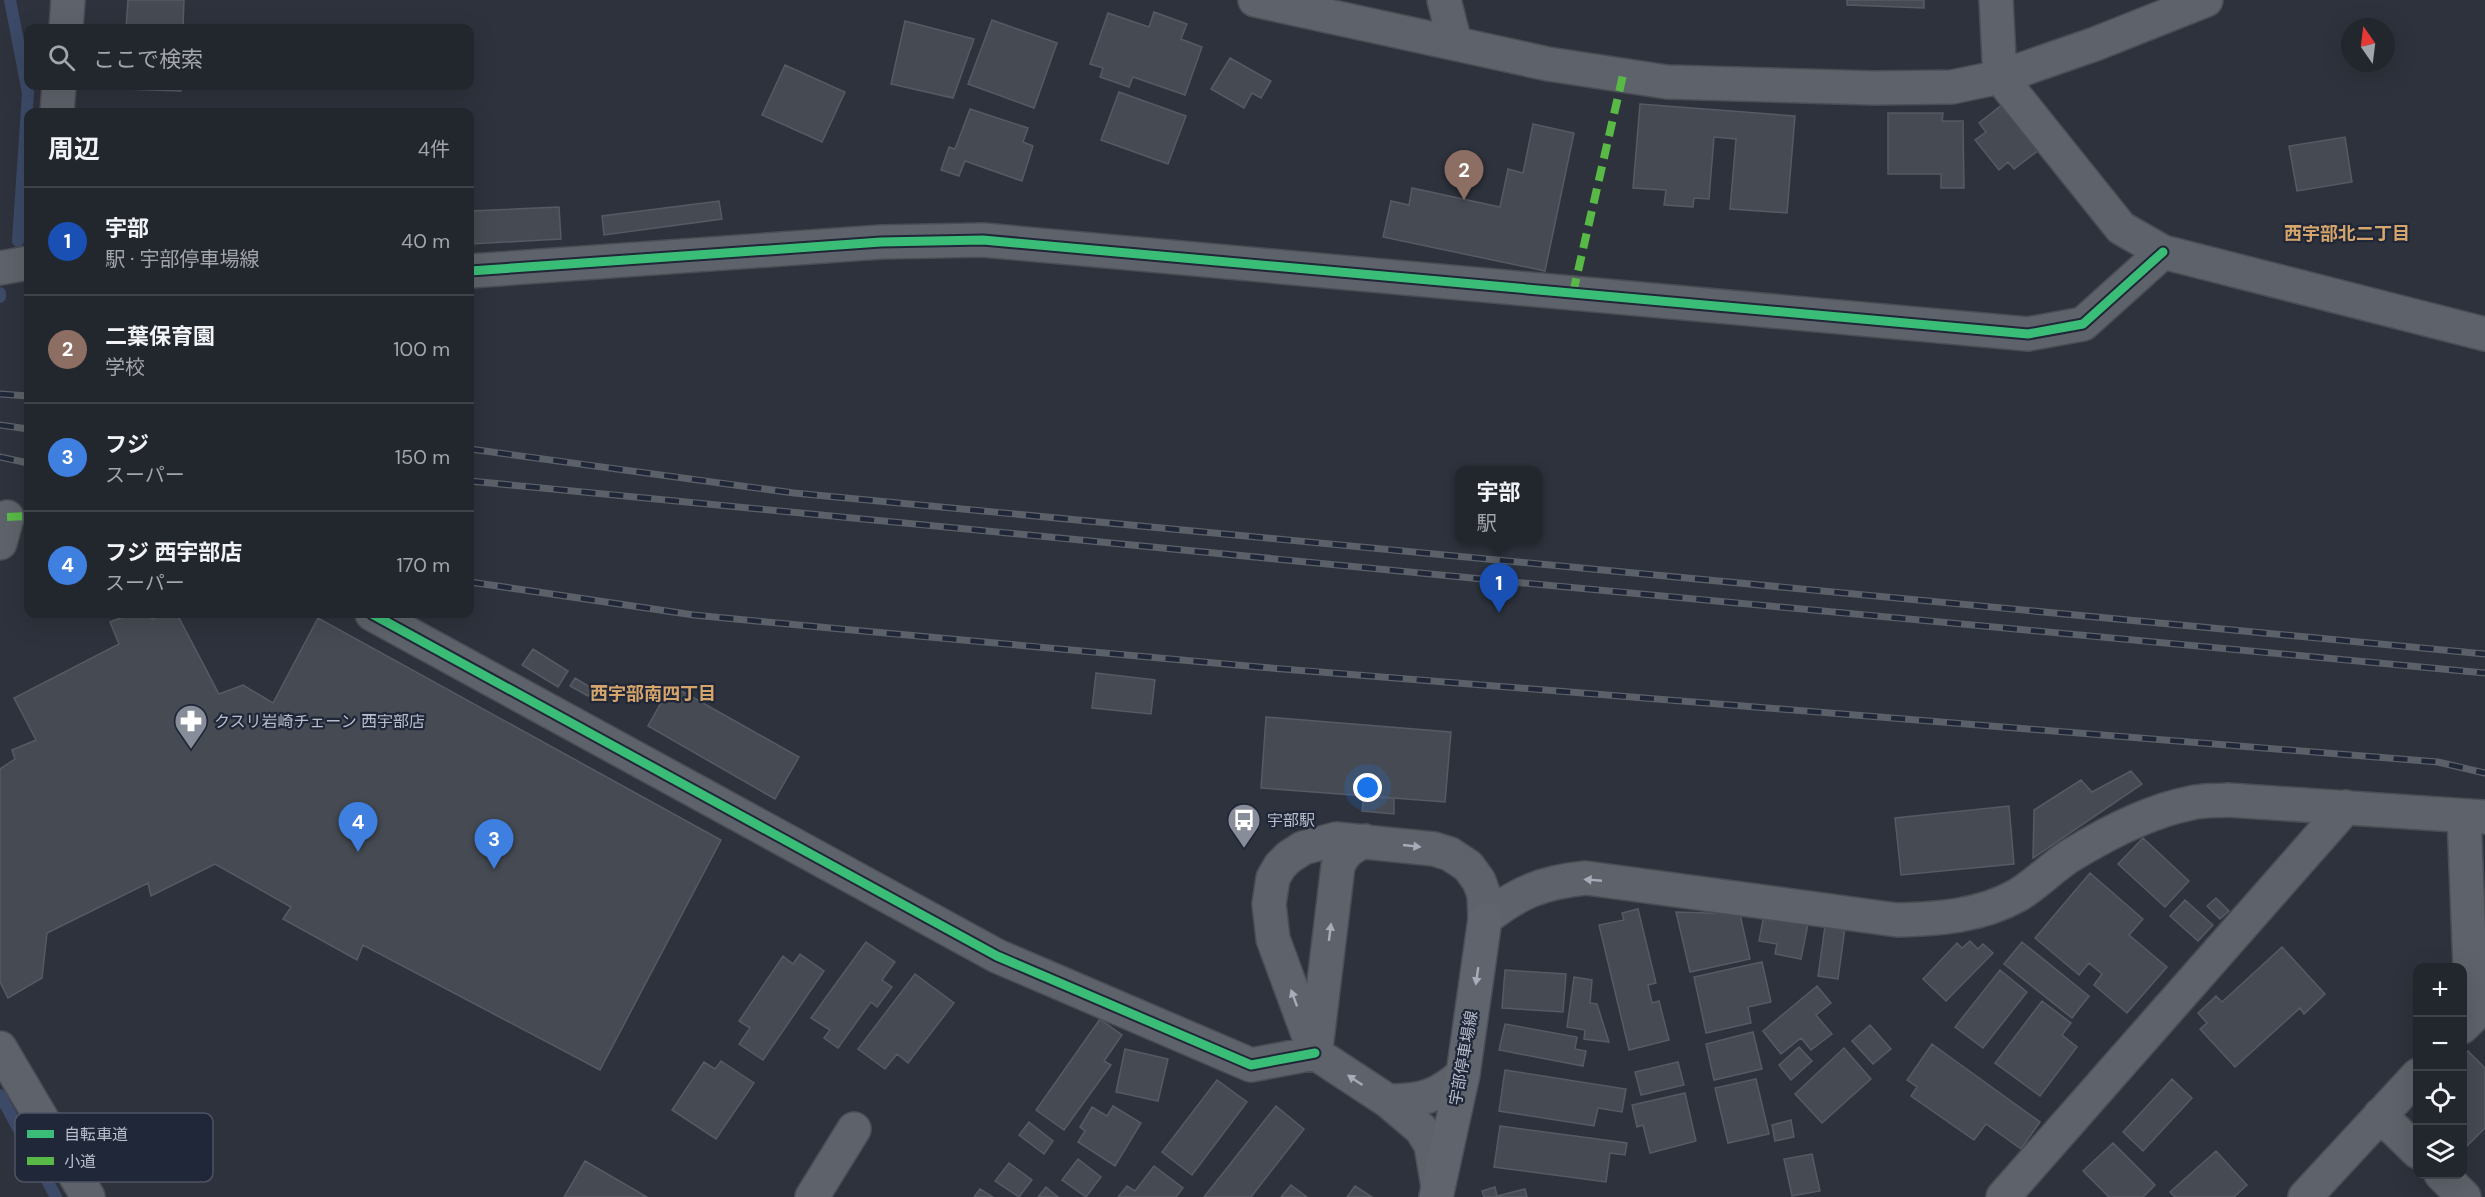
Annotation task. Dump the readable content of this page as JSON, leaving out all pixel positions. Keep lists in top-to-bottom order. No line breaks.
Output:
{"streets":{"main road":["宇部停車場線"]},"one_way":["宇部停車場線"],"districts":["西宇部北二丁目","西宇部南四丁目"],"places":{"pharmacy":["クスリ岩崎チェーン 西宇部店"],"bus stop":["宇部駅"]},"legend":["自転車道","小道"],"north":"top","page":{"search":"ここで検索","heading":["周辺","4件"],"pins":["2","1","4","3"],"list":[{"mark":"1","name":"宇部","note":"駅 · 宇部停車場線","value":"40 m"},{"mark":"2","name":"二葉保育園","note":"学校","value":"100 m"},{"mark":"3","name":"フジ","note":"スーパー","value":"150 m"},{"mark":"4","name":"フジ 西宇部店","note":"スーパー","value":"170 m"}],"popup":["宇部","駅"],"map_buttons":["+","−"]}}
